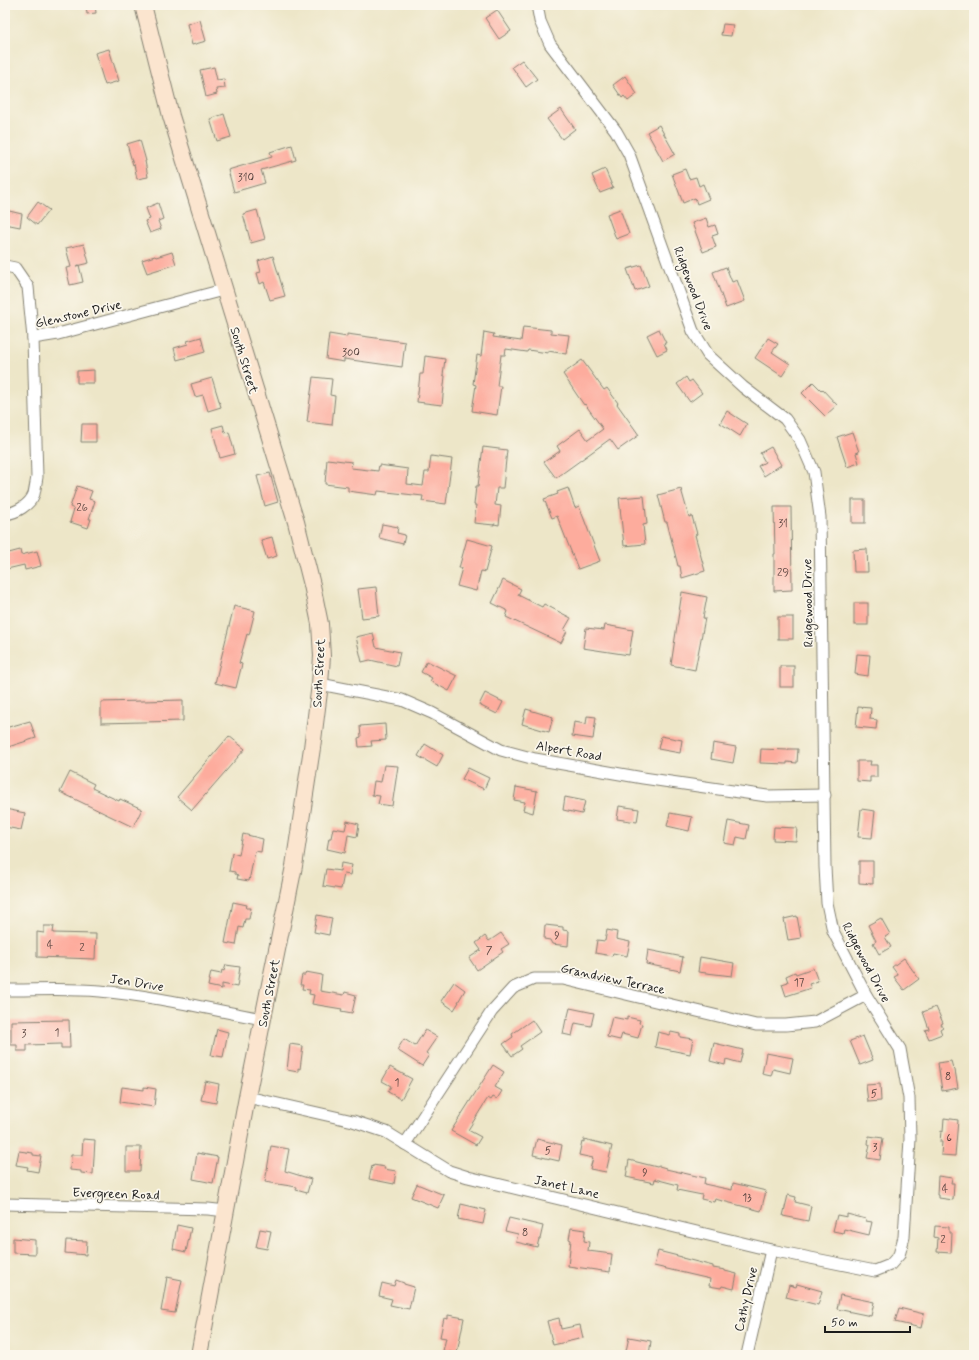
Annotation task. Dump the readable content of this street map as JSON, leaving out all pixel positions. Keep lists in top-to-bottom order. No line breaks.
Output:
{"streets":{"street":["Ridgewood Drive","Glenstone Drive","South Street","Alpert Road","Grandview Terrace","Jen Drive","Janet Lane","Evergreen Road","Cathy Drive"]},"crossings":[["Ridgewood Drive","Alpert Road"],["Ridgewood Drive","Grandview Terrace"],["Ridgewood Drive","Janet Lane"],["Glenstone Drive","South Street"],["South Street","Alpert Road"],["South Street","Jen Drive"],["South Street","Janet Lane"],["South Street","Evergreen Road"],["Grandview Terrace","Janet Lane"],["Janet Lane","Cathy Drive"]],"house_numbers":["310","300","26","31","29","9","4","2","7","17","1","3","8","1","5","6","3","5","9","4","13","8","2"],"scale_bar":"50 m"}
